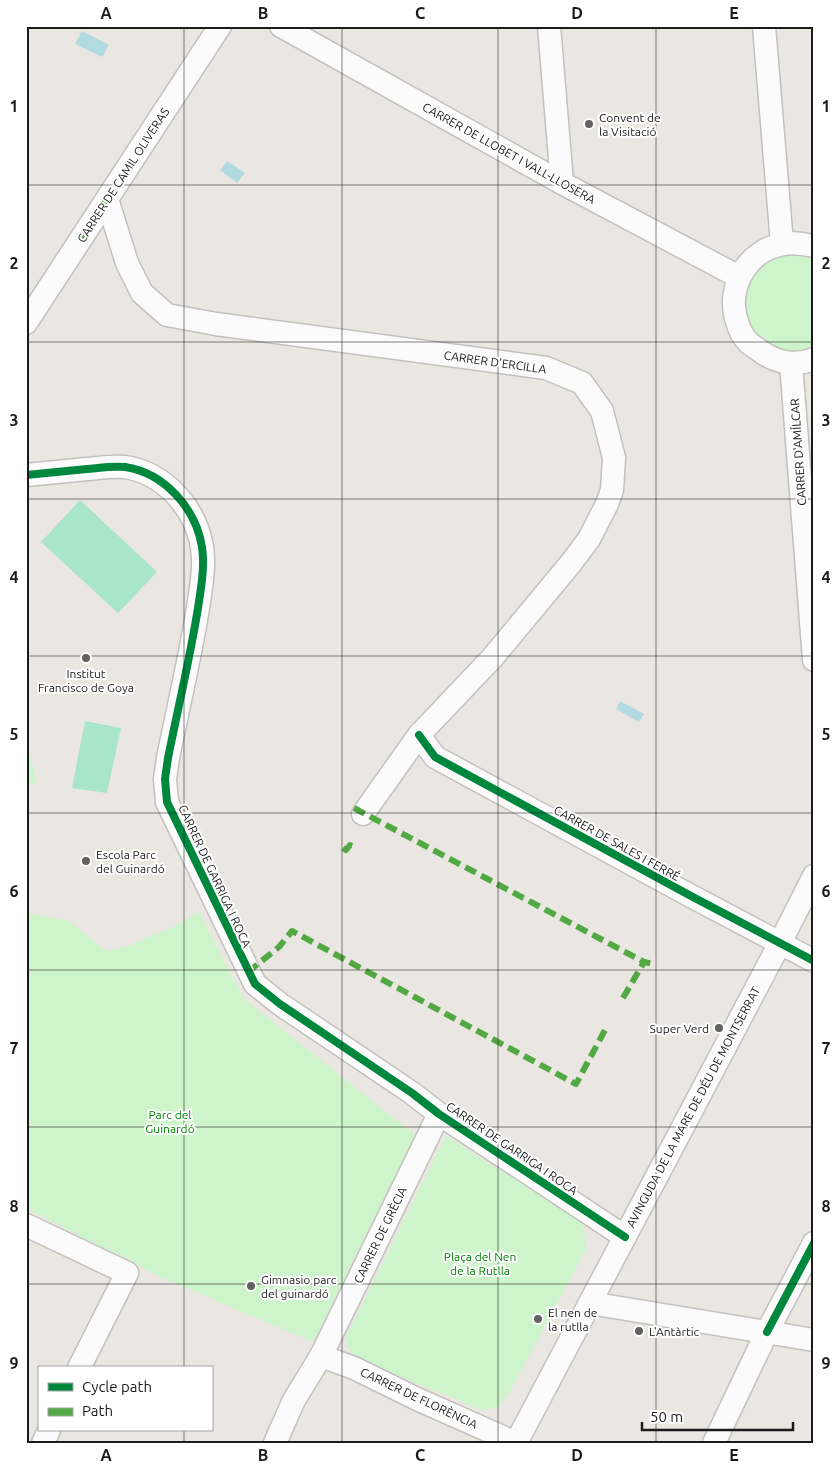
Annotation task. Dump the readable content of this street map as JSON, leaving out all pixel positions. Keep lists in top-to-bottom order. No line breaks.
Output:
{"streets":{"street":["CARRER DE LLOBET I VALL-LLOSERA","CARRER DE CAMIL OLIVERAS","CARRER D'ERCILLA","CARRER D'AMÍLCAR","CARRER DE SALES I FERRÉ","CARRER DE GARRIGA I ROCA","AVINGUDA DE LA MARE DE DÉU DE MONTSERRAT","CARRER DE GRÈCIA","CARRER DE FLORÈNCIA"]},"crossings":[["CARRER DE CAMIL OLIVERAS","CARRER D'ERCILLA"],["CARRER D'ERCILLA","CARRER DE SALES I FERRÉ"],["CARRER DE SALES I FERRÉ","AVINGUDA DE LA MARE DE DÉU DE MONTSERRAT"],["CARRER DE GARRIGA I ROCA","AVINGUDA DE LA MARE DE DÉU DE MONTSERRAT"],["CARRER DE GARRIGA I ROCA","CARRER DE GRÈCIA"],["AVINGUDA DE LA MARE DE DÉU DE MONTSERRAT","CARRER DE FLORÈNCIA"],["CARRER DE GRÈCIA","CARRER DE FLORÈNCIA"]],"parks":["Parc del Guinardó","Plaça del Nen de la Rutlla"],"places":["Convent de la Visitació","Institut Francisco de Goya","Escola Parc del Guinardó","Super Verd","Gimnasio parc del guinardó","El nen de la rutlla","L'Antàrtic"],"legend":["Cycle path","Path"],"scale_bar":"50 m","grid":{"columns":["A","B","C","D","E"],"rows":["1","2","3","4","5","6","7","8","9"]}}
